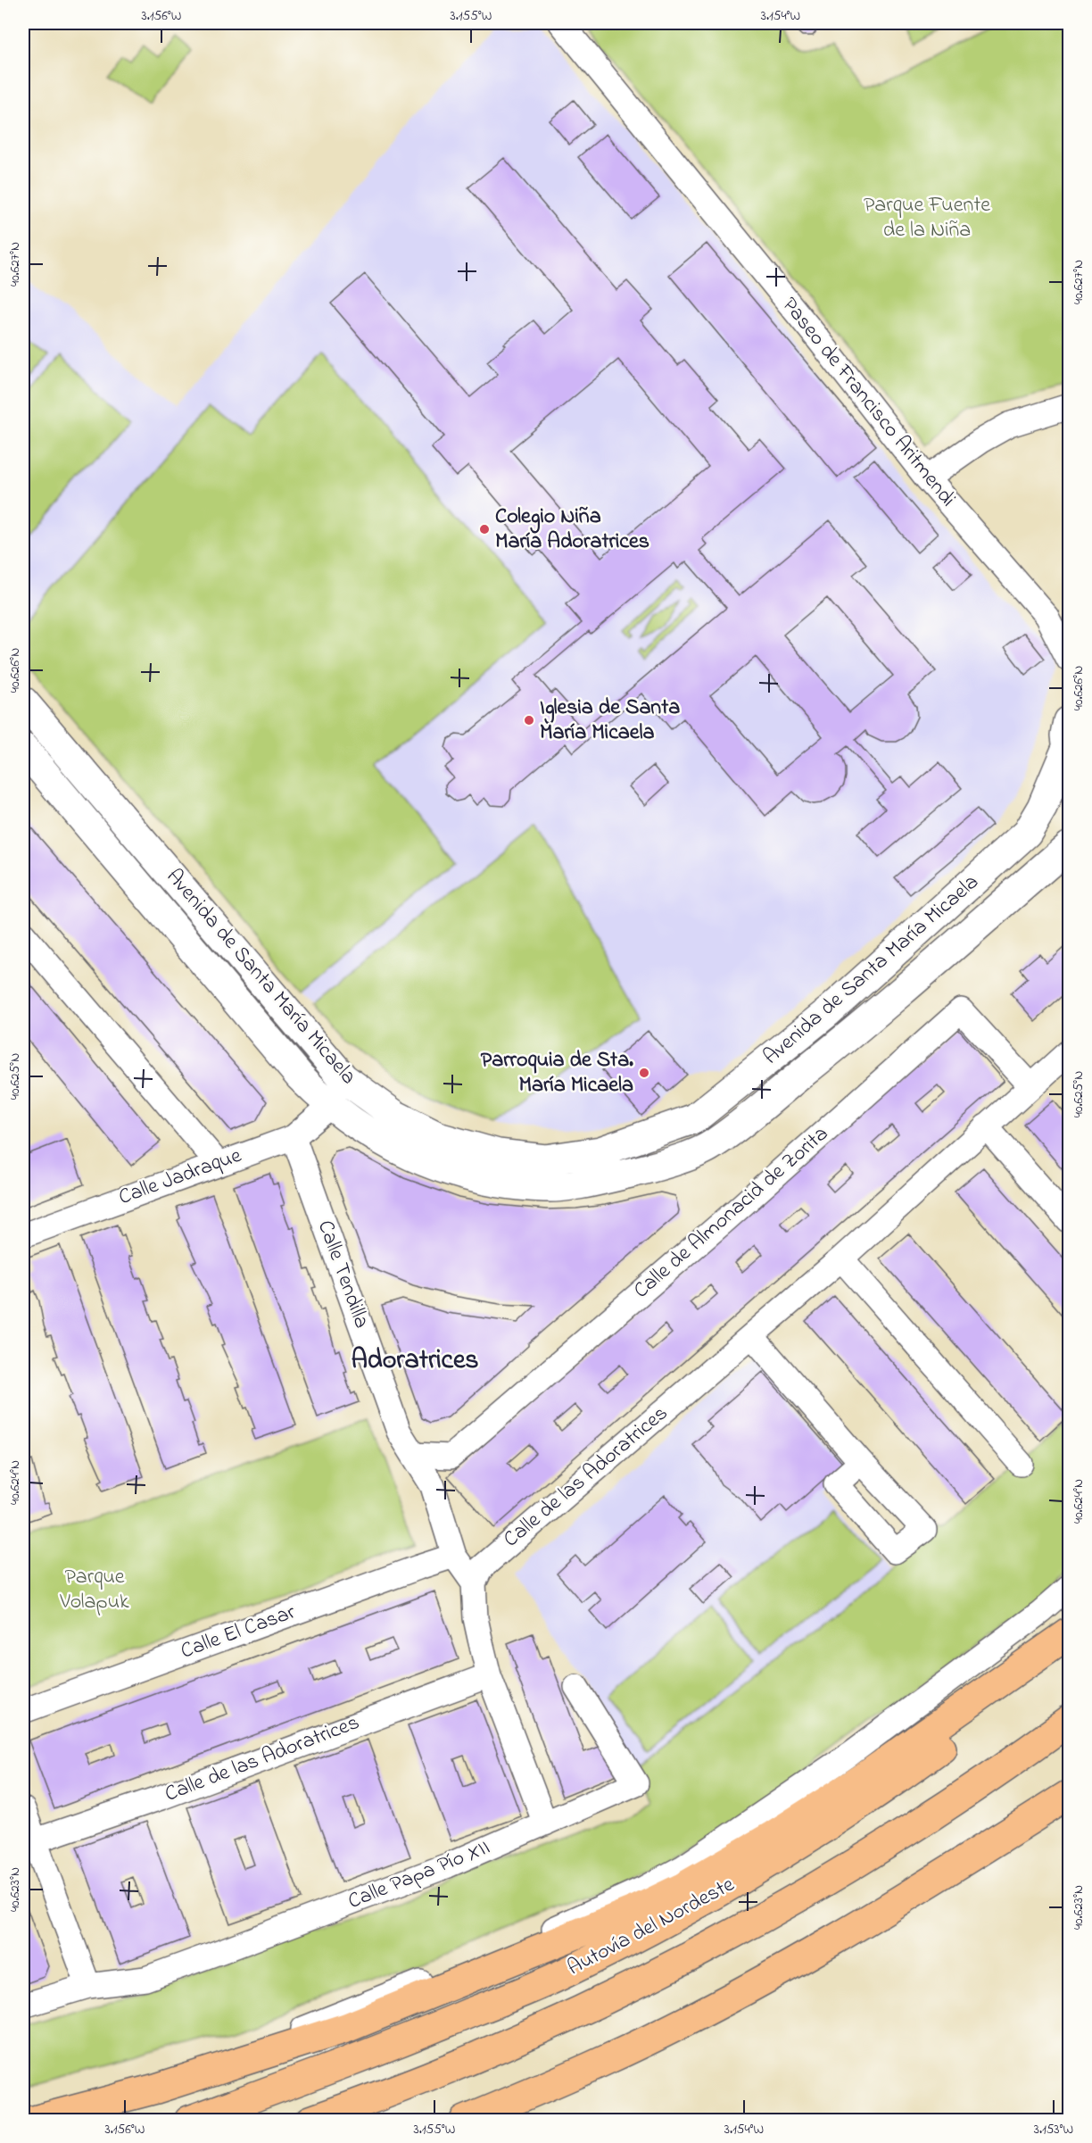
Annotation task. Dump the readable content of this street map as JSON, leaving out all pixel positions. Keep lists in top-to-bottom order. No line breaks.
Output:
{"streets":{"highway":["Autovía del Nordeste"],"street":["Paseo de Francisco Aritmendi","Avenida de Santa María Micaela","Calle Jadraque","Calle de Almonacid de Zorita","Calle Tendilla","Calle de las Adoratrices","Calle El Casar","Calle Papa Pío XII"]},"crossings":[["Avenida de Santa María Micaela","Calle Jadraque"],["Calle Jadraque","Calle Tendilla"],["Calle de Almonacid de Zorita","Calle Tendilla"],["Calle de Almonacid de Zorita","Calle de las Adoratrices"],["Calle Tendilla","Calle de las Adoratrices"],["Calle Tendilla","Calle El Casar"]],"districts":["Adoratrices"],"parks":["Parque Fuente de la Niña","Parque Volapuk"],"places":["Colegio Niña María Adoratrices","Iglesia de Santa María Micaela","Parroquia de Sta. María Micaela"],"coordinates":["3.156°W","3.155°W","3.154°W","40.627°N","40.626°N","40.625°N","40.624°N","40.623°N","3.153°W"]}
